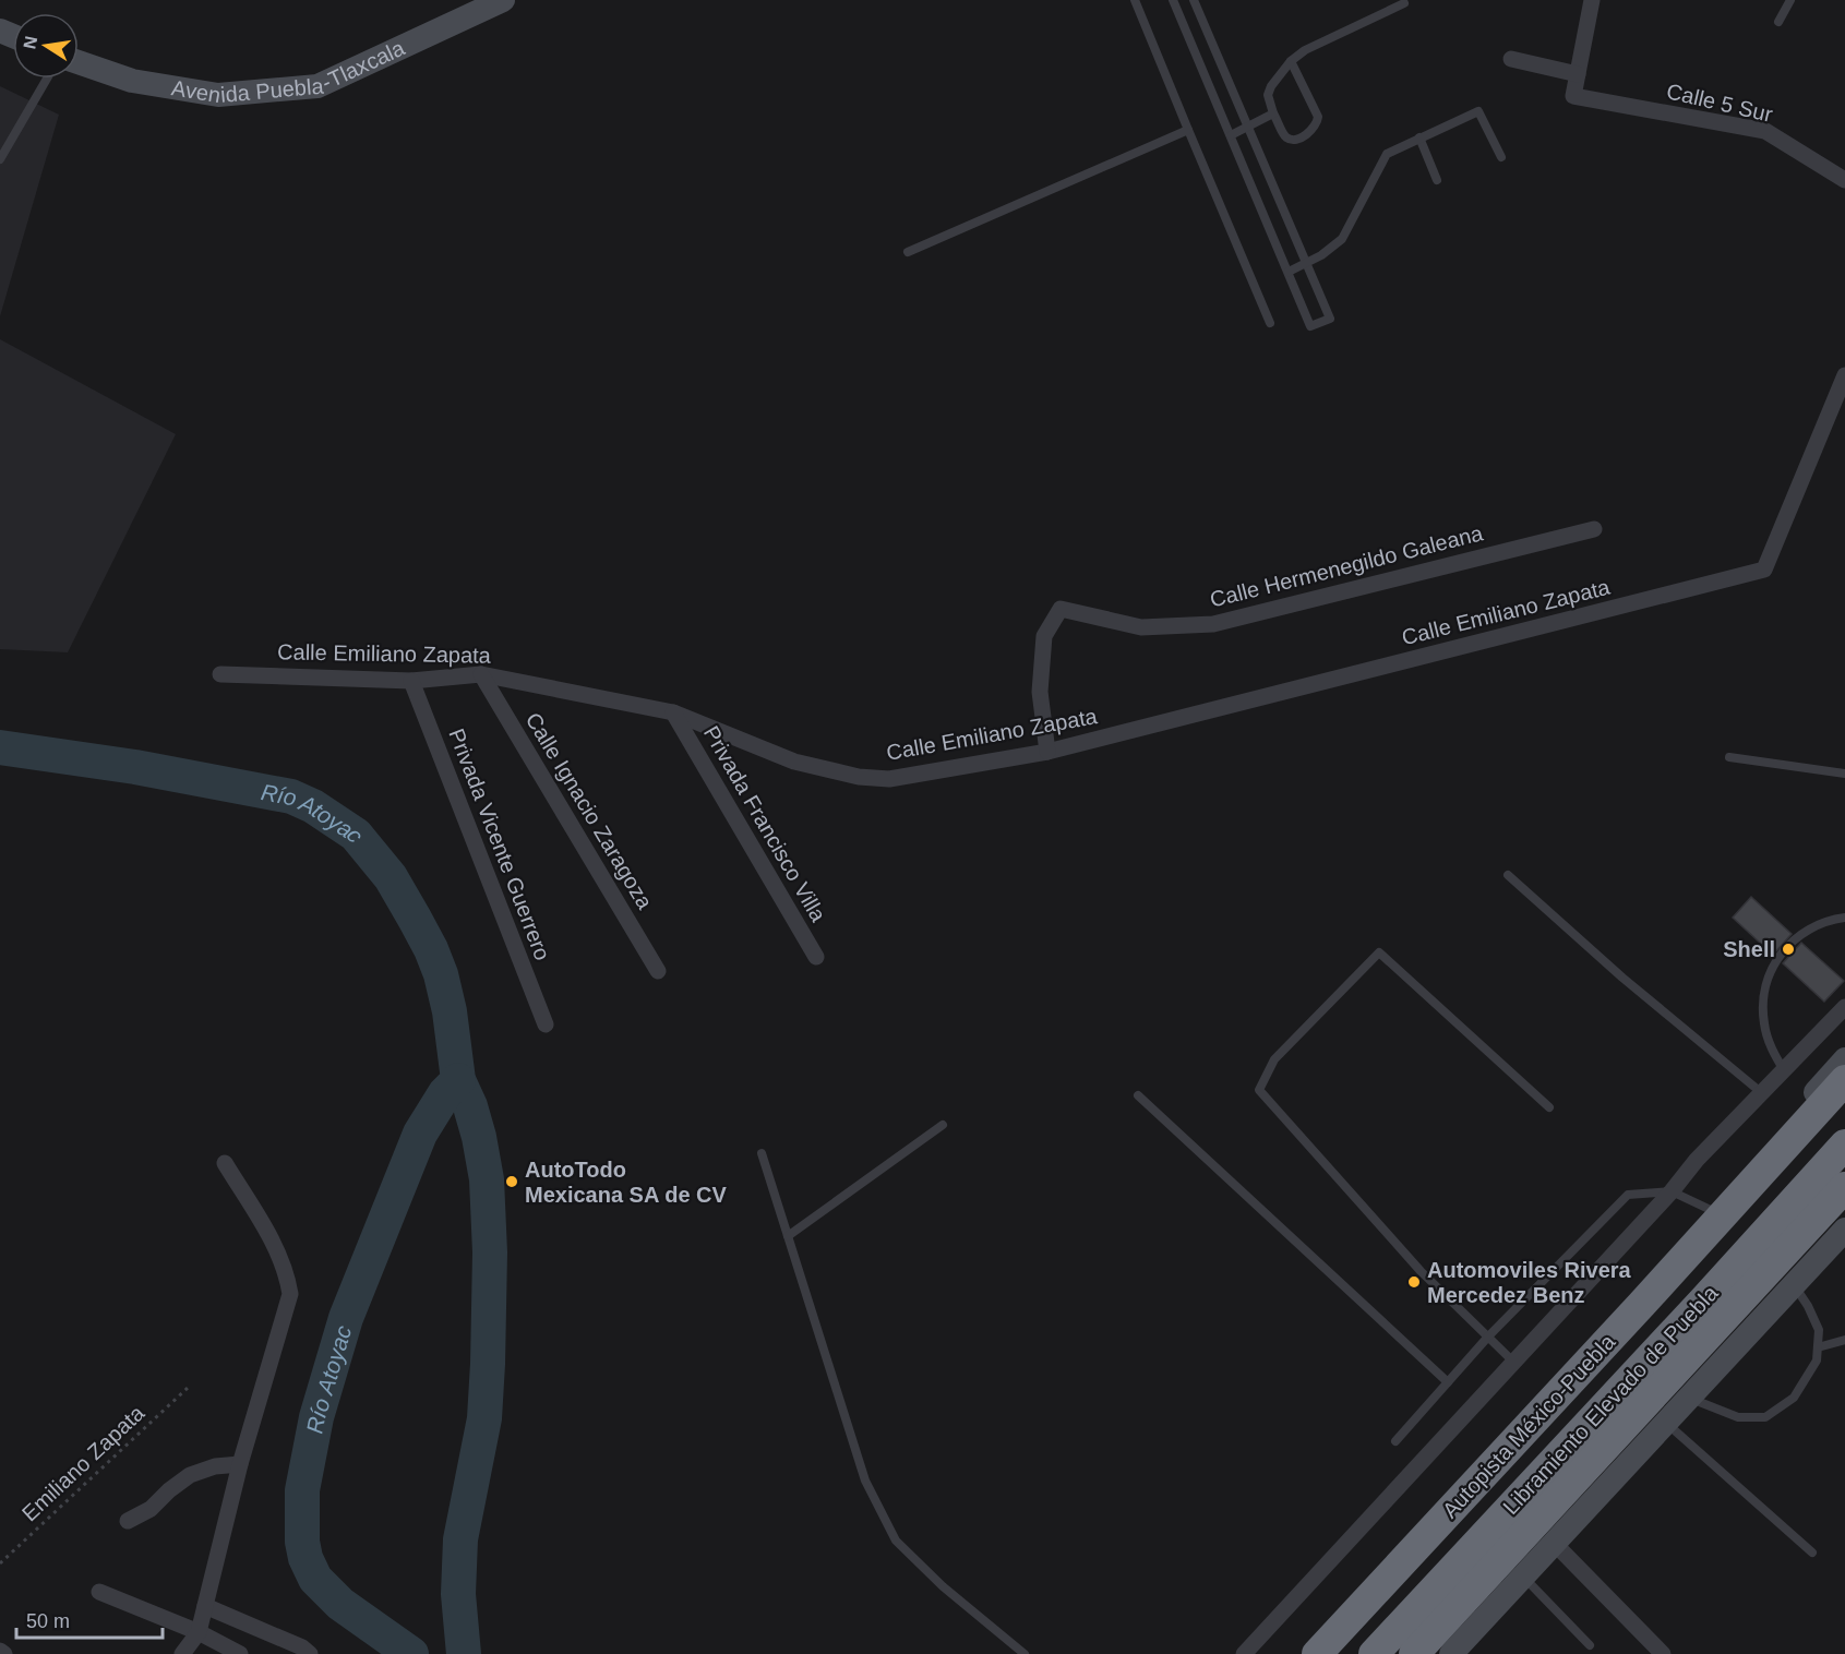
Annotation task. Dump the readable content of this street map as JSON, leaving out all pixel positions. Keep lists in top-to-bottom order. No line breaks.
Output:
{"streets":{"highway":["Libramiento Elevado de Puebla","Autopista México-Puebla"],"street":["Avenida Puebla-Tlaxcala","Calle 5 Sur","Calle Hermenegildo Galeana","Calle Emiliano Zapata","Calle Ignacio Zaragoza","Privada Francisco Villa","Privada Vicente Guerrero"],"path":["Emiliano Zapata"]},"crossings":[["Calle Hermenegildo Galeana","Calle Emiliano Zapata"],["Calle Emiliano Zapata","Calle Ignacio Zaragoza"],["Calle Emiliano Zapata","Privada Francisco Villa"],["Calle Emiliano Zapata","Privada Vicente Guerrero"]],"water":["Río Atoyac"],"places":["Shell","AutoTodo Mexicana SA de CV","Automoviles Rivera Mercedez Benz"],"scale_bar":"50 m","north":"left"}
